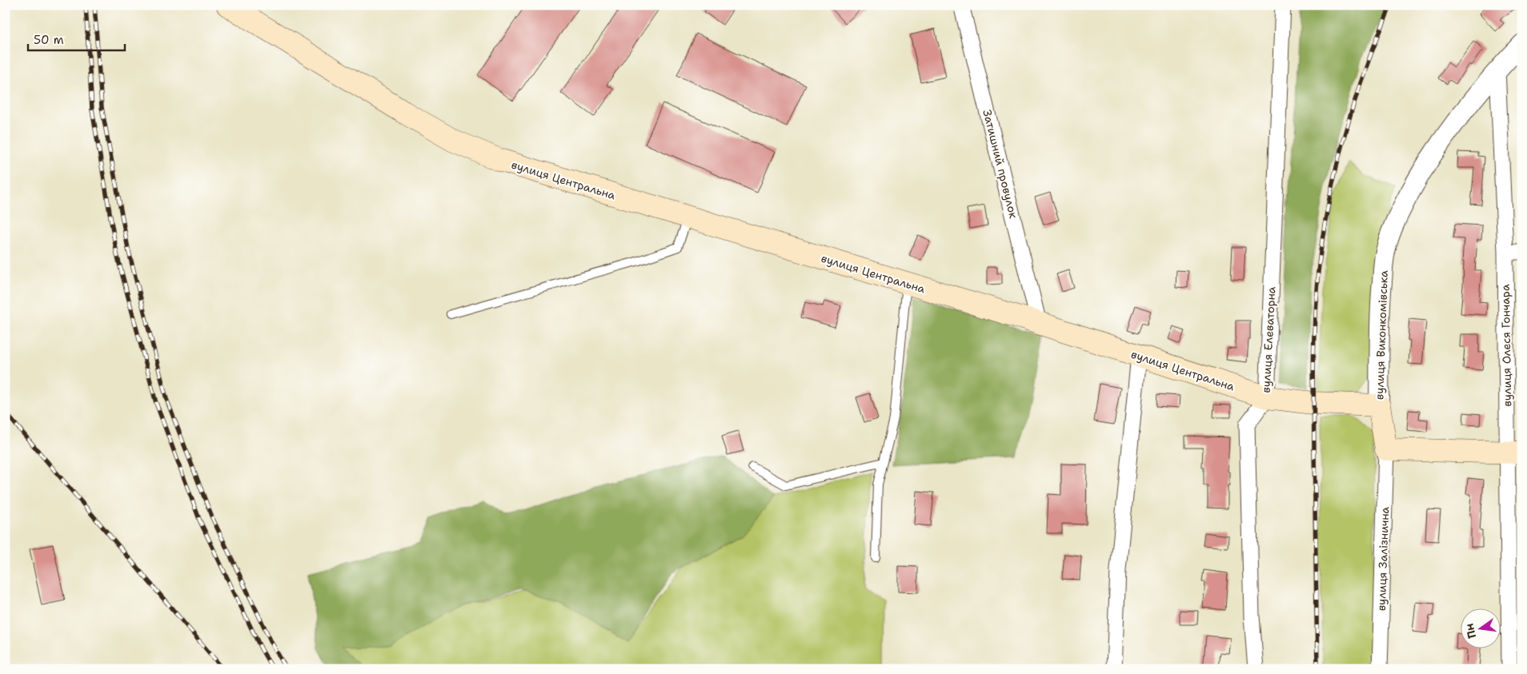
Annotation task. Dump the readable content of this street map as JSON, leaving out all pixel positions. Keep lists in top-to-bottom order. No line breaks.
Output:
{"streets":{"main road":["вулиця Центральна"],"street":["Затишний провулок","вулиця Виконкомівська","вулиця Елеваторна","вулиця Олеся Гончара","вулиця Залізнична"]},"crossings":[["Затишний провулок","вулиця Центральна"],["вулиця Центральна","вулиця Виконкомівська"],["вулиця Центральна","вулиця Елеваторна"],["вулиця Виконкомівська","вулиця Олеся Гончара"]],"scale_bar":"50 m","north":"left"}
